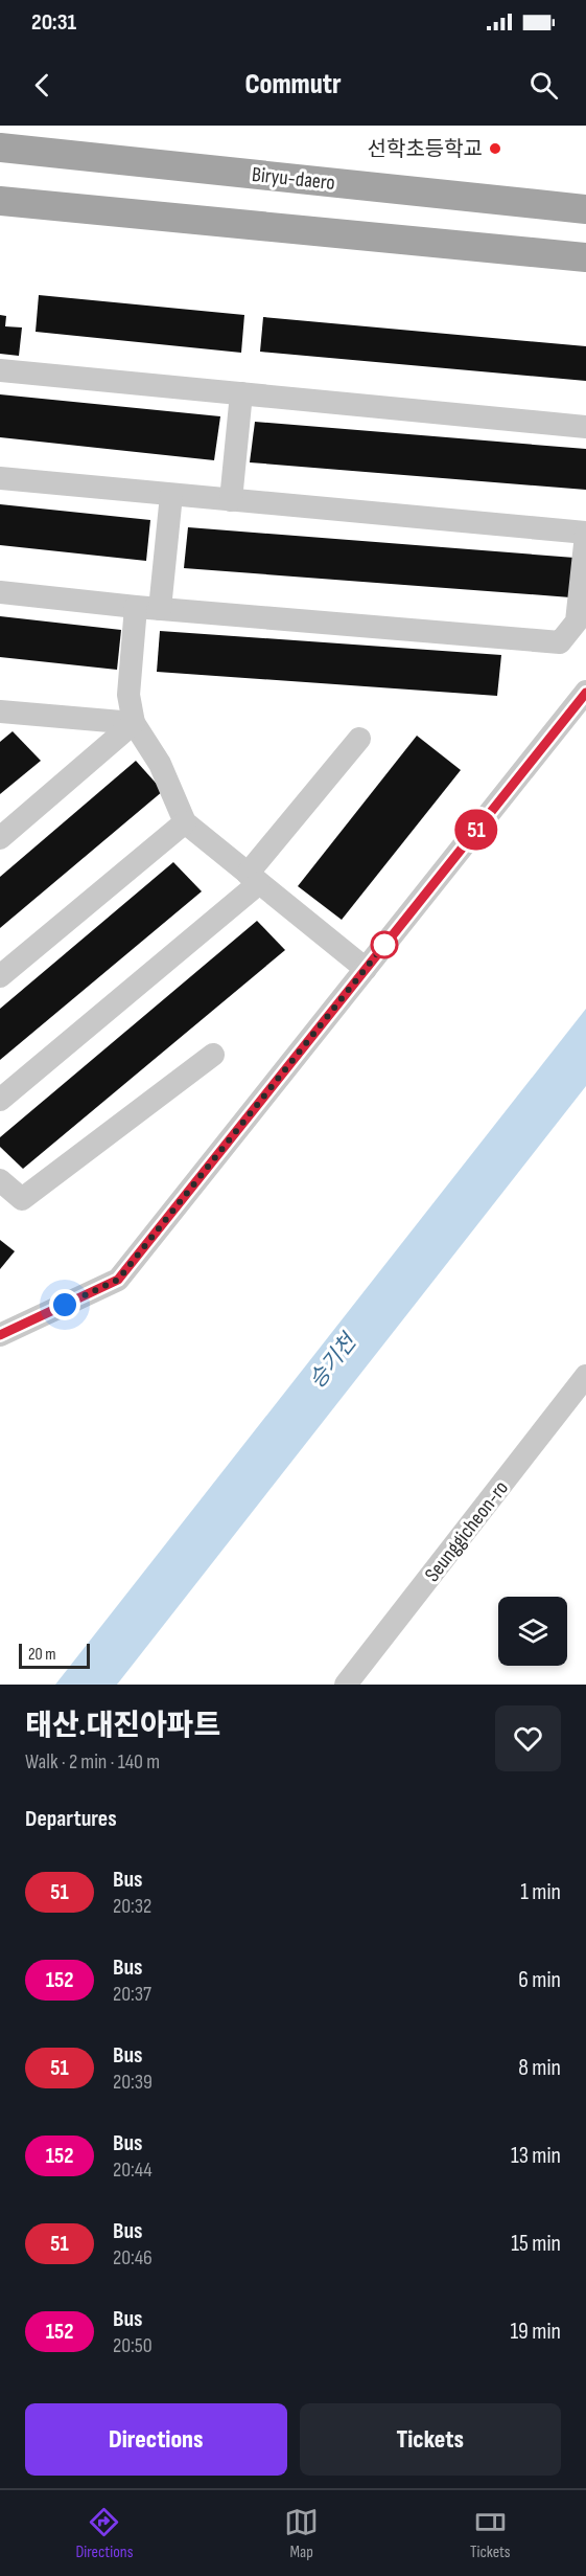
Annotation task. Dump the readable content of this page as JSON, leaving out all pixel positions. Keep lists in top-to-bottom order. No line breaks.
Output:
{"streets":{"main road":["Biryu-daero"],"street":["Seunggicheon-ro"]},"water":["승기천"],"places":["선학초등학교"],"lines":["bus line 51"],"scale_bar":"20 m","page":{"status":"20:31","header":"Commutr","on_map":"51","scale":"20 m","heading":[["태산.대진아파트","Walk · 2 min · 140 m"],"Departures"],"list":[{"mark":"51","name":"Bus","note":"20:32","value":"1 min"},{"mark":"152","name":"Bus","note":"20:37","value":"6 min"},{"mark":"51","name":"Bus","note":"20:39","value":"8 min"},{"mark":"152","name":"Bus","note":"20:44","value":"13 min"},{"mark":"51","name":"Bus","note":"20:46","value":"15 min"},{"mark":"152","name":"Bus","note":"20:50","value":"19 min"}],"buttons":["Directions","Tickets"],"tabs":["Directions","Map","Tickets"]}}
